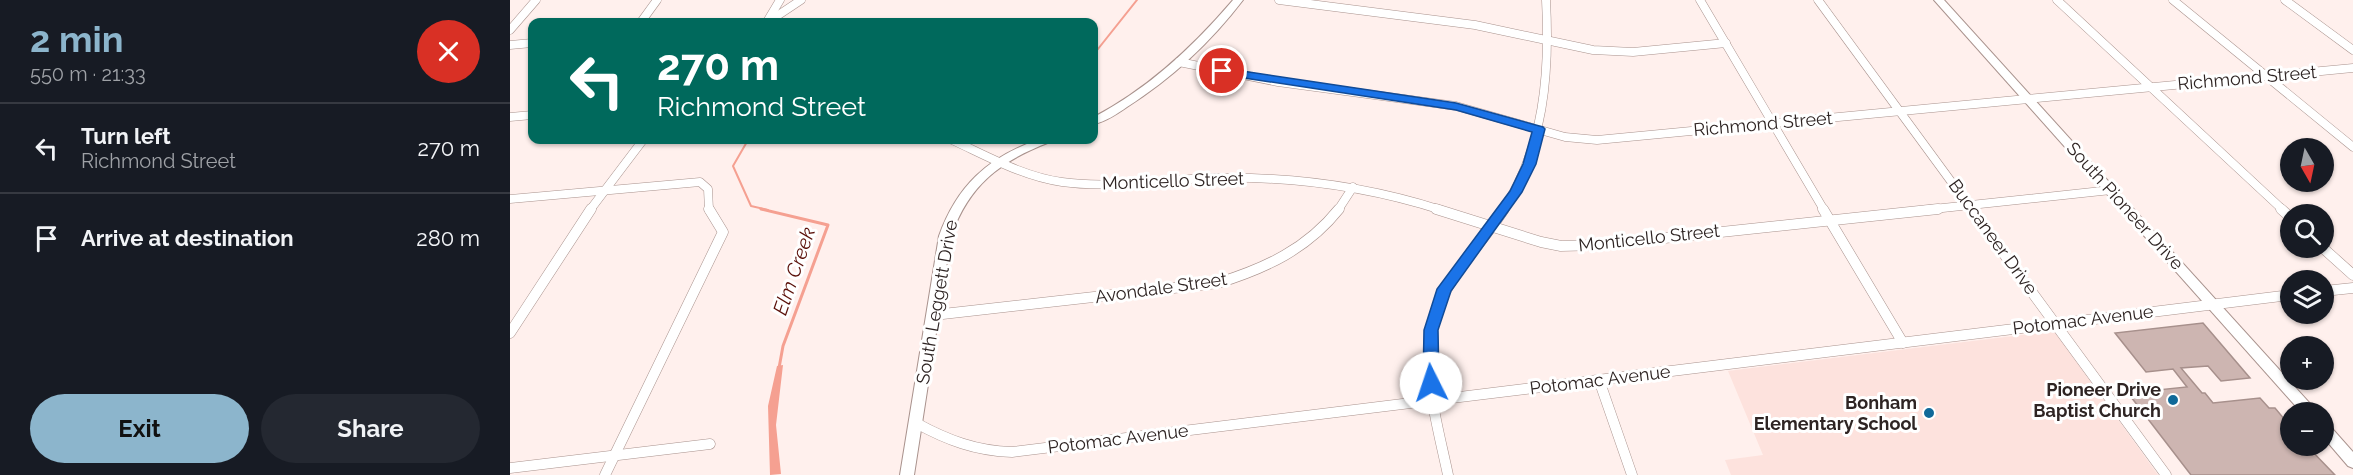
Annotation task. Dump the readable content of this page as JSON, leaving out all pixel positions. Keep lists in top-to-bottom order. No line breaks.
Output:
{"streets":{"street":["Richmond Street","Monticello Street","South Pioneer Drive","Buccaneer Drive","Avondale Street","South Leggett Drive","Potomac Avenue"]},"crossings":[["Richmond Street","South Pioneer Drive"],["Richmond Street","Buccaneer Drive"],["Monticello Street","South Pioneer Drive"],["Monticello Street","Buccaneer Drive"],["Monticello Street","Avondale Street"],["Monticello Street","South Leggett Drive"],["South Pioneer Drive","Potomac Avenue"],["Buccaneer Drive","Potomac Avenue"],["Avondale Street","South Leggett Drive"],["South Leggett Drive","Potomac Avenue"]],"water":["Elm Creek"],"places":["Pioneer Drive Baptist Church","Bonham Elementary School"],"north":"bottom","page":{"heading":["2 min","550 m · 21:33"],"turn":["270 m","Richmond Street"],"list":[{"name":"Turn left","note":"Richmond Street","value":"270 m"},{"name":"Arrive at destination","value":"280 m"}],"map_buttons":["+","−"],"buttons":["Exit","Share"]}}
